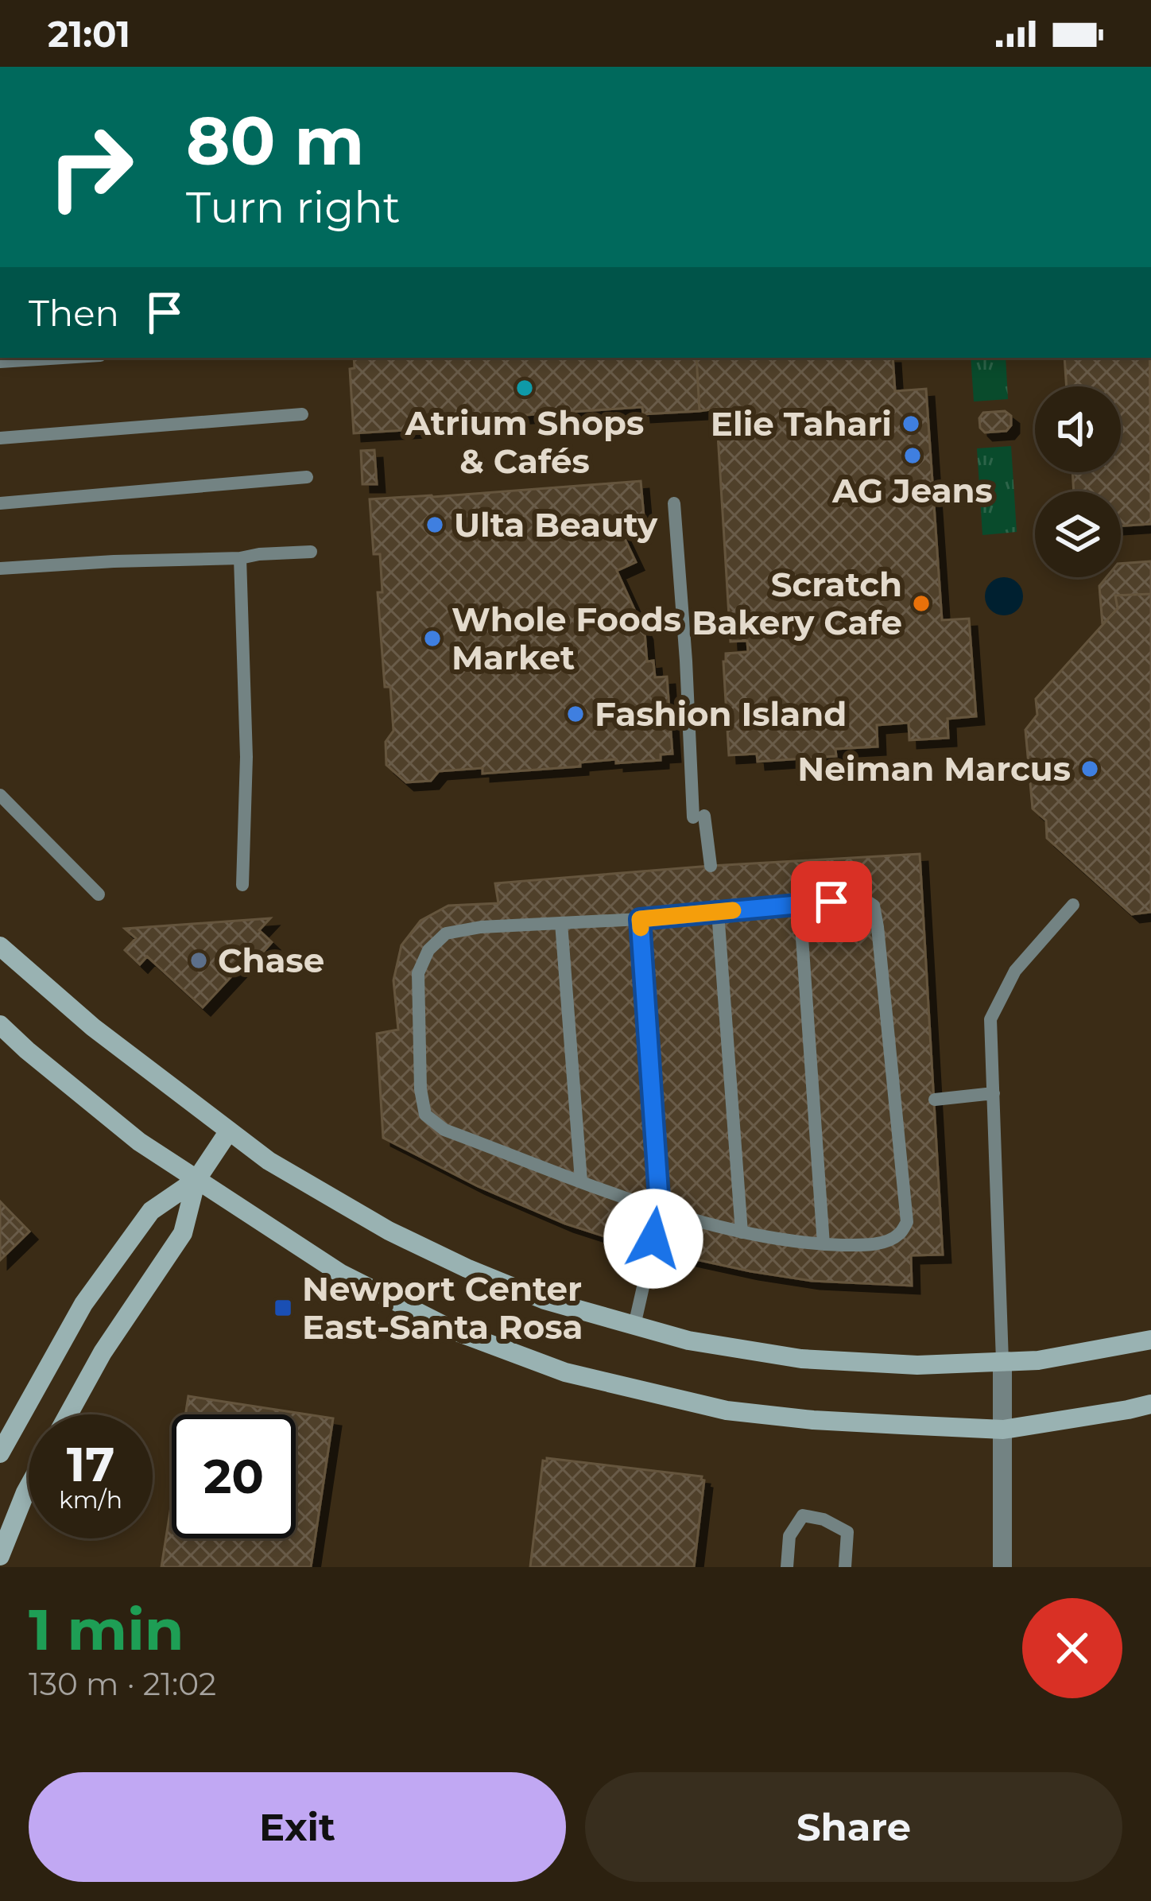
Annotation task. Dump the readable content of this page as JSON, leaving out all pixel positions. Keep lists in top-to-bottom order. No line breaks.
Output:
{"places":{"other":["Atrium Shops & Cafés","Elie Tahari","AG Jeans","Ulta Beauty","Scratch Bakery Cafe","Whole Foods Market","Fashion Island","Neiman Marcus","Chase"],"transit":["Newport Center East-Santa Rosa"]},"page":{"status":"21:01","turn":["80 m","Turn right"],"then":"Then","speed":"17 km/h","limit":"20","heading":["1 min","130 m · 21:02"],"buttons":["Exit","Share"]}}
